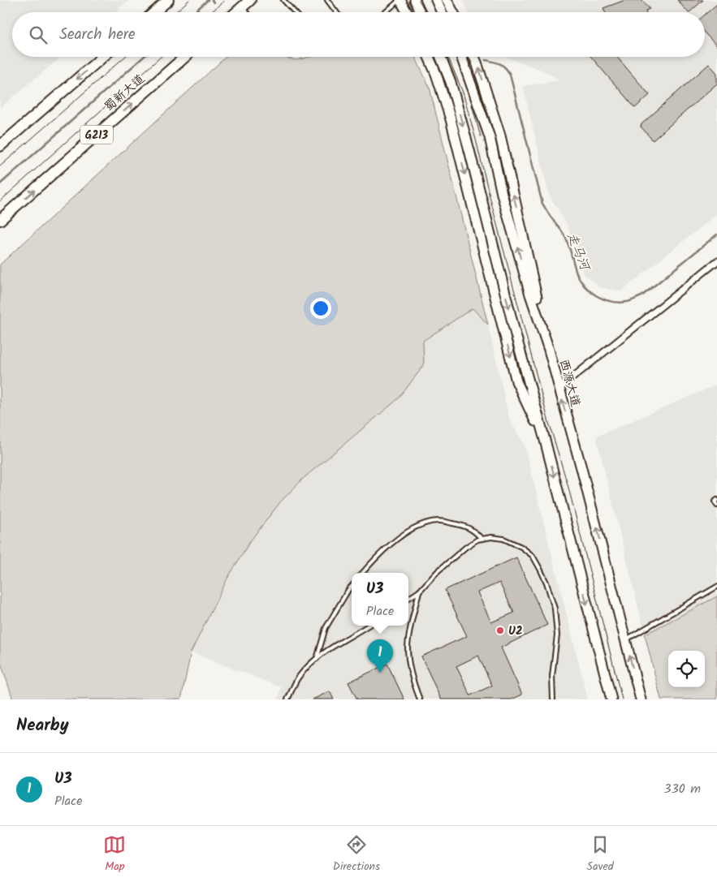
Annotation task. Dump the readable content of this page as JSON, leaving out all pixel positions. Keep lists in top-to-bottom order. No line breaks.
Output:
{"streets":{"highway":["蜀新大道","G213"],"main road":["西源大道"]},"water":["走马河"],"places":["U2"],"page":{"search":"Search here","popup":["U3","Place"],"pins":"1","heading":"Nearby","list":[{"mark":"1","name":"U3","note":"Place","value":"330 m"}],"nav":["Map","Directions","Saved"]}}
